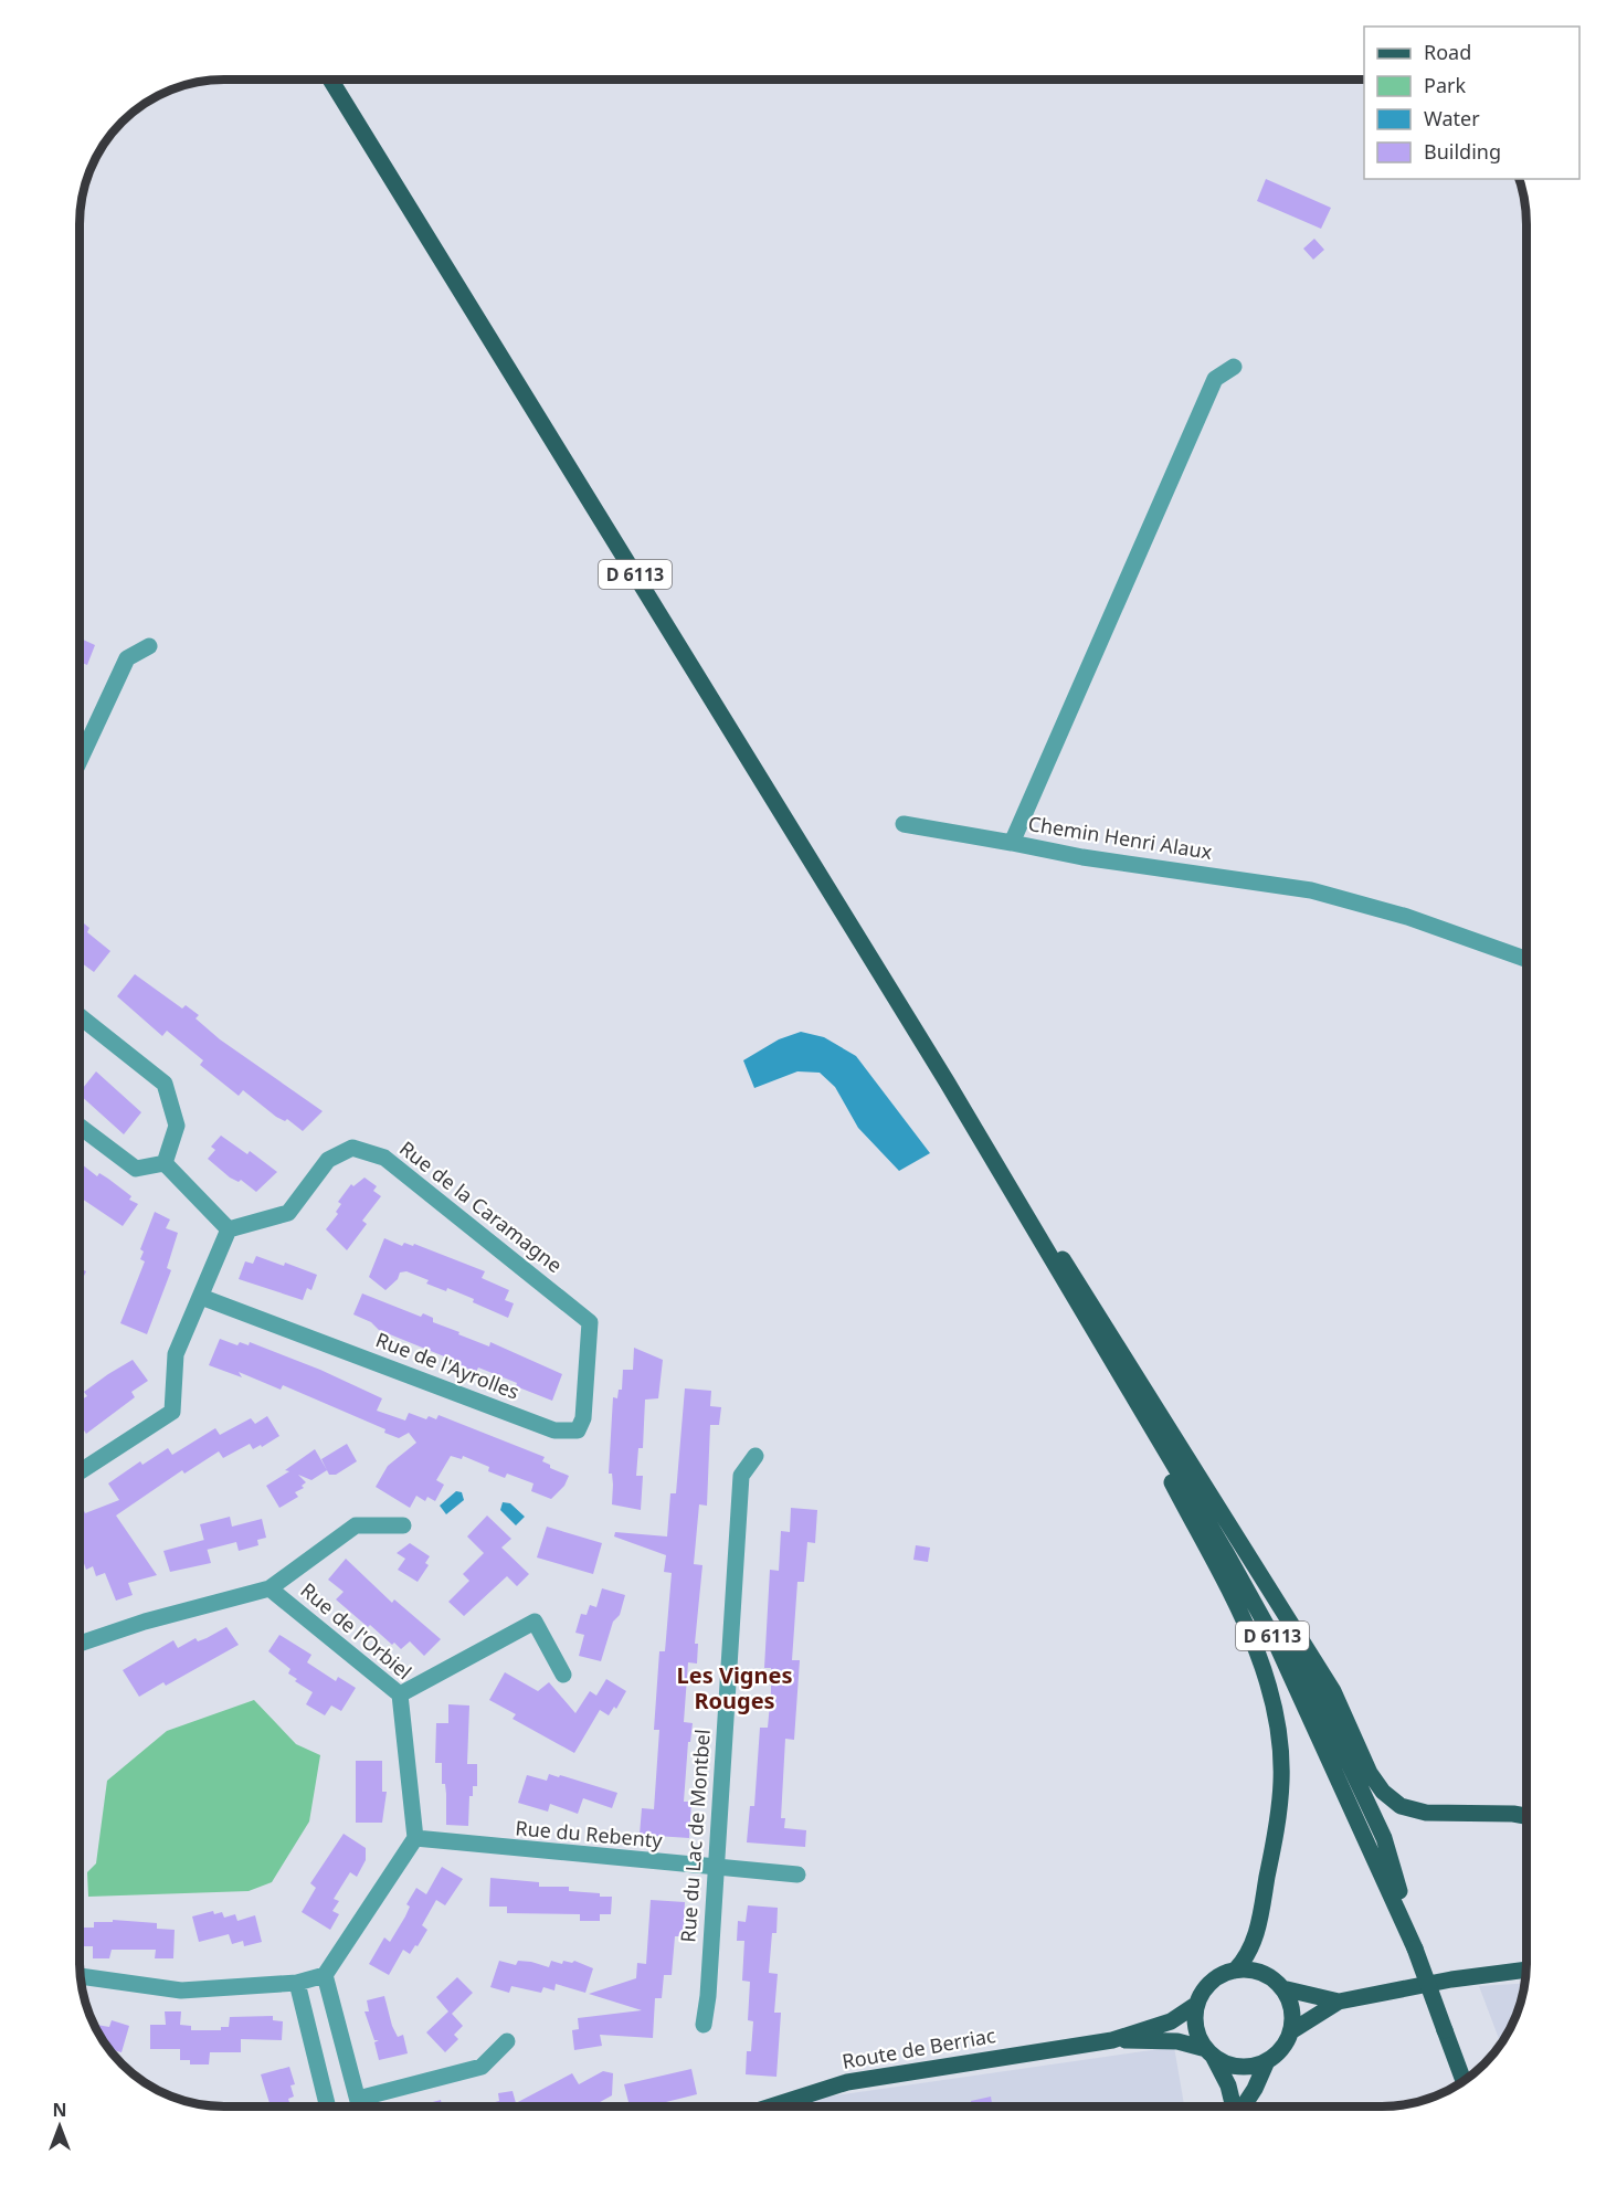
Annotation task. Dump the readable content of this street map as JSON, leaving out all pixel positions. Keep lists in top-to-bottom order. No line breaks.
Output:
{"streets":{"main road":["D 6113","Route de Berriac"],"street":["Chemin Henri Alaux","Rue de la Caramagne","Rue de l'Ayrolles","Rue de l'Orbiel","Rue du Rebenty","Rue du Lac de Montbel"]},"crossings":[["Rue de la Caramagne","Rue de l'Ayrolles"],["Rue de l'Orbiel","Rue du Rebenty"],["Rue du Rebenty","Rue du Lac de Montbel"]],"districts":["Les Vignes Rouges"],"legend":["Road","Park","Water","Building"],"north":"top"}
